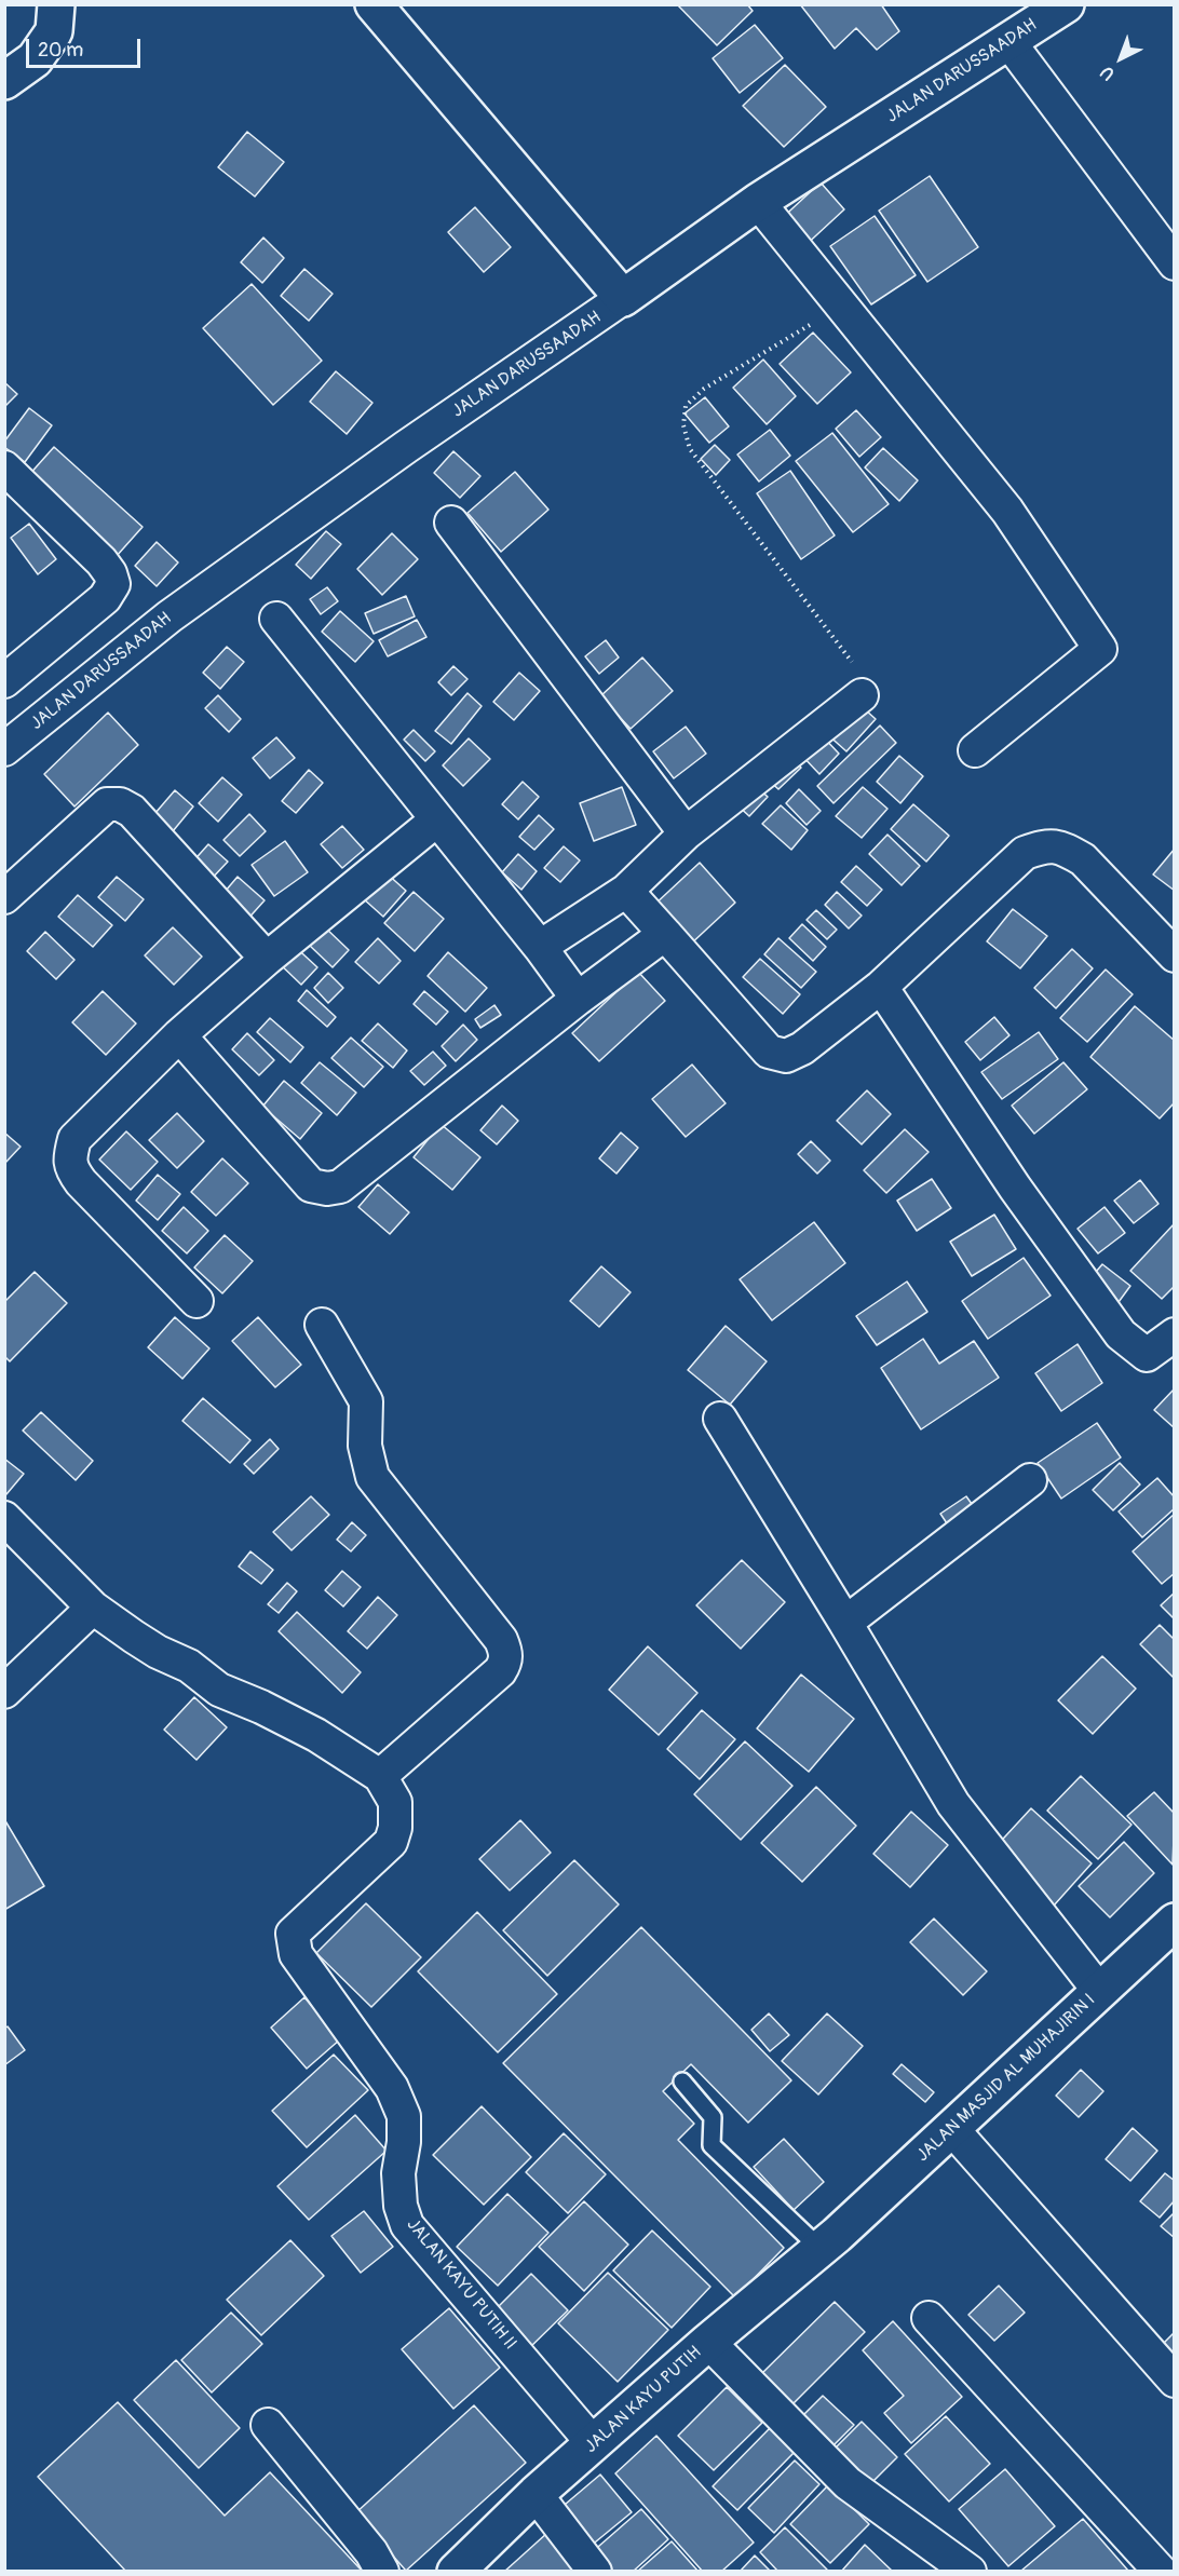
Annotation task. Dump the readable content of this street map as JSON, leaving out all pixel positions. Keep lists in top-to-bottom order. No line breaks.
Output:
{"streets":{"street":["JALAN DARUSSAADAH","JALAN MASJID AL MUHAJIRIN I","JALAN KAYU PUTIH II","JALAN KAYU PUTIH"]},"crossings":[["JALAN MASJID AL MUHAJIRIN I","JALAN KAYU PUTIH"],["JALAN KAYU PUTIH II","JALAN KAYU PUTIH"]],"scale_bar":"20 m","north":"bottom left"}
